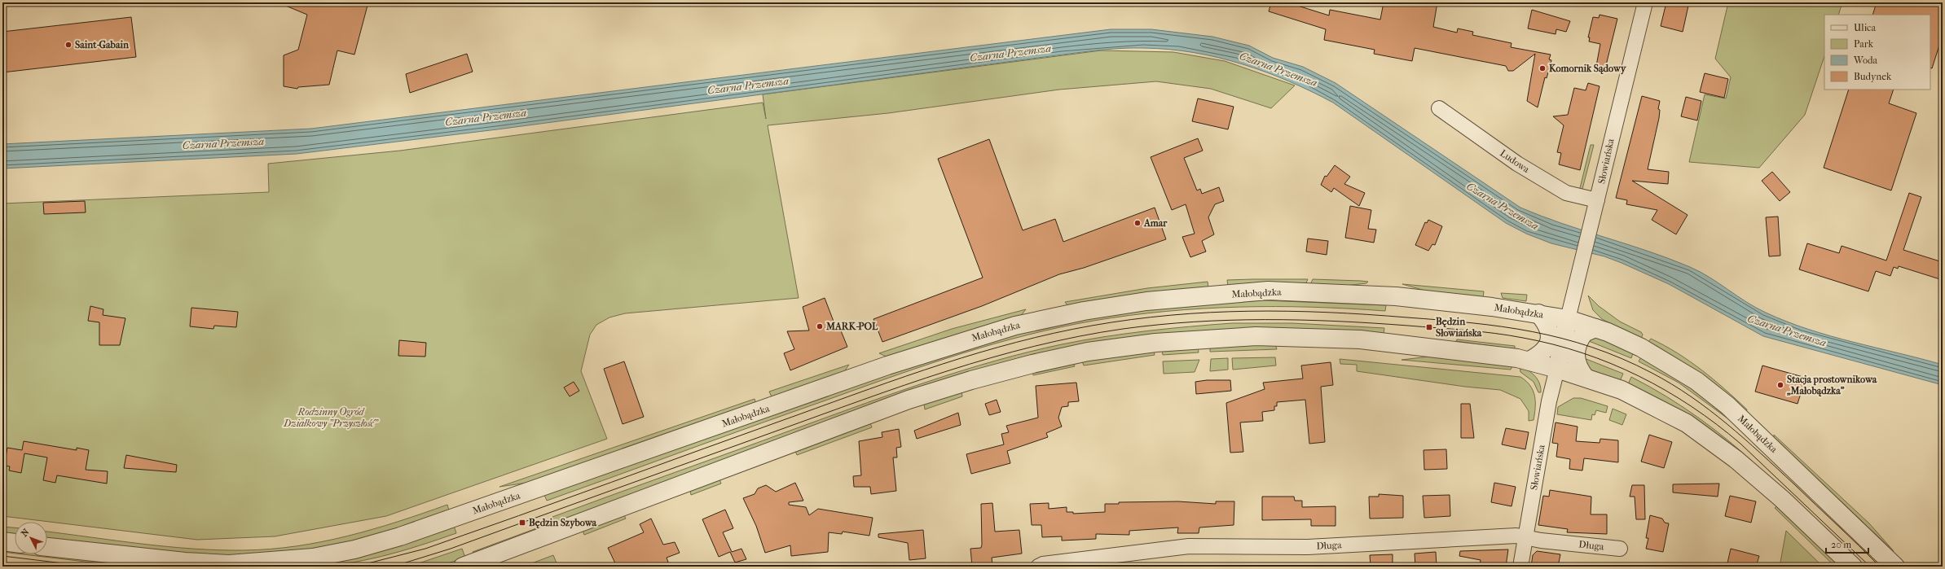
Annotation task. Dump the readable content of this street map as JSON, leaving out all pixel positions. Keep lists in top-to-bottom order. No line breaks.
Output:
{"streets":{"street":["Ludowa","Słowiańska","Małobądzka","Długa"]},"crossings":[["Ludowa","Słowiańska"],["Słowiańska","Małobądzka"],["Słowiańska","Długa"]],"water":["Czarna Przemsza"],"parks":["Rodzinny Ogród Działkowy \"Przyszłość\""],"places":{"other":["Saint-Gabain","Komornik Sądowy","Amar","MARK-POL","Stacja prostownikowa „Małobądzka”"],"transit":["Będzin Słowiańska","Będzin Szybowa"]},"legend":["Ulica","Park","Woda","Budynek"],"scale_bar":"20 m","north":"top left"}
